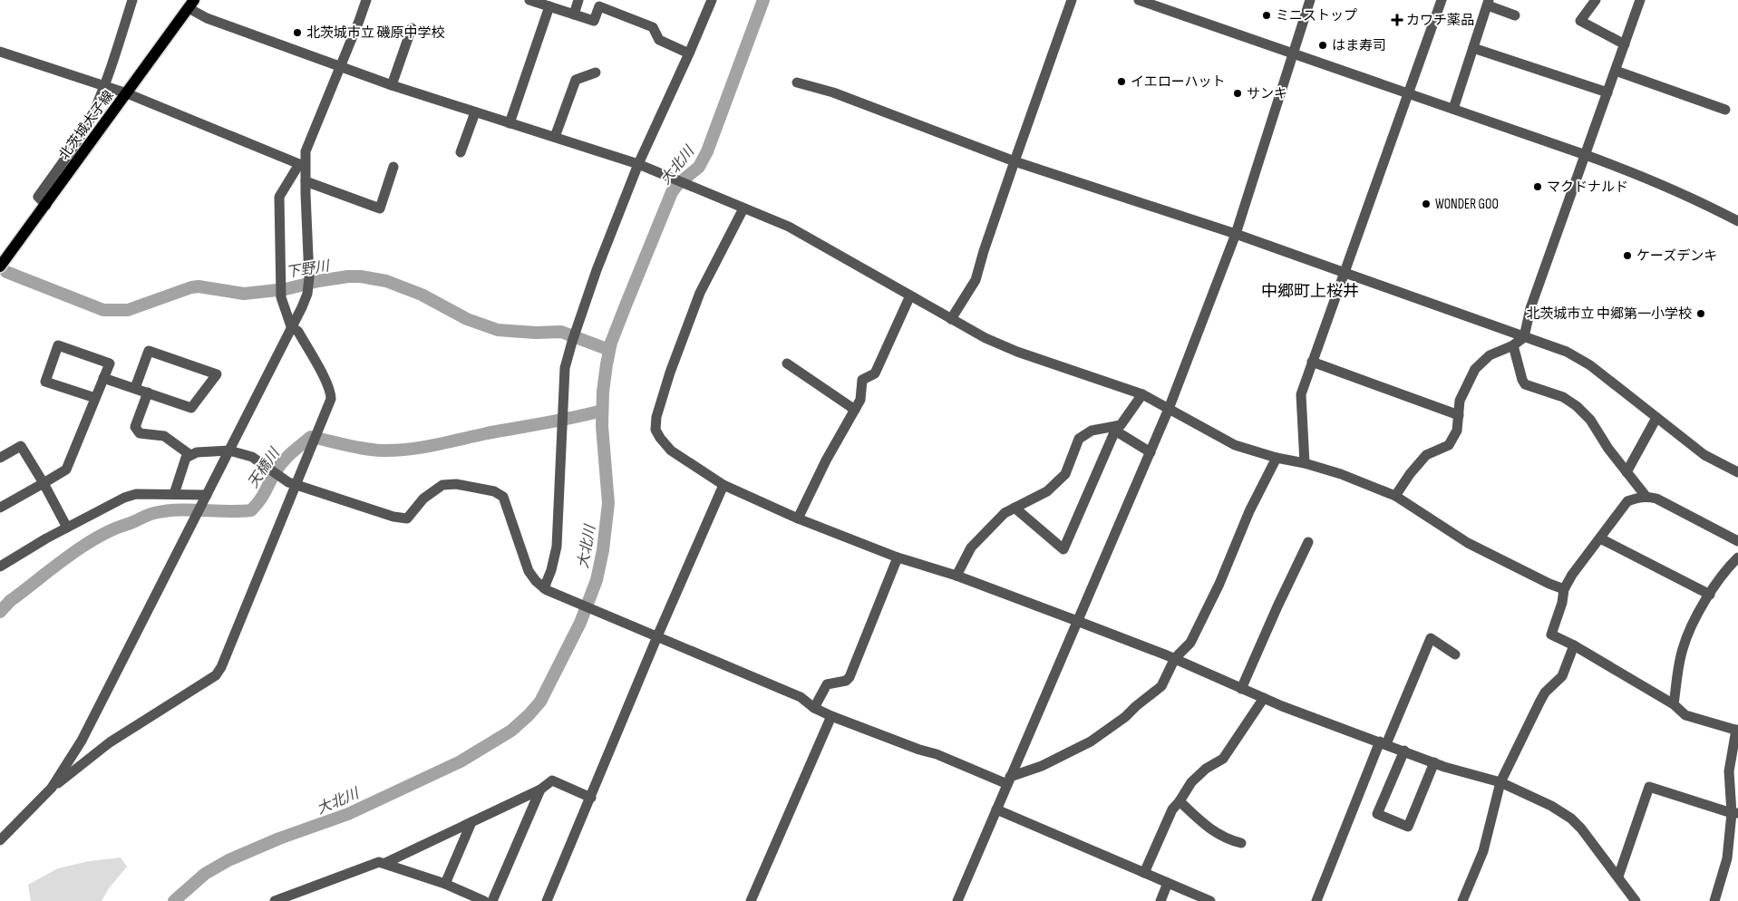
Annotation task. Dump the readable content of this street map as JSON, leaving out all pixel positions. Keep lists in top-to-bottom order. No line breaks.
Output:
{"streets":{"main road":["北茨城大子線"]},"districts":["中郷町上桜井"],"water":["大北川","下野川","天橋川"],"places":{"other":["ミニストップ","北茨城市立 磯原中学校","はま寿司","イエローハット","サンキ","マクドナルド","WONDER GOO","ケーズデンキ","北茨城市立 中郷第一小学校"],"health":["カワチ薬品"]}}
